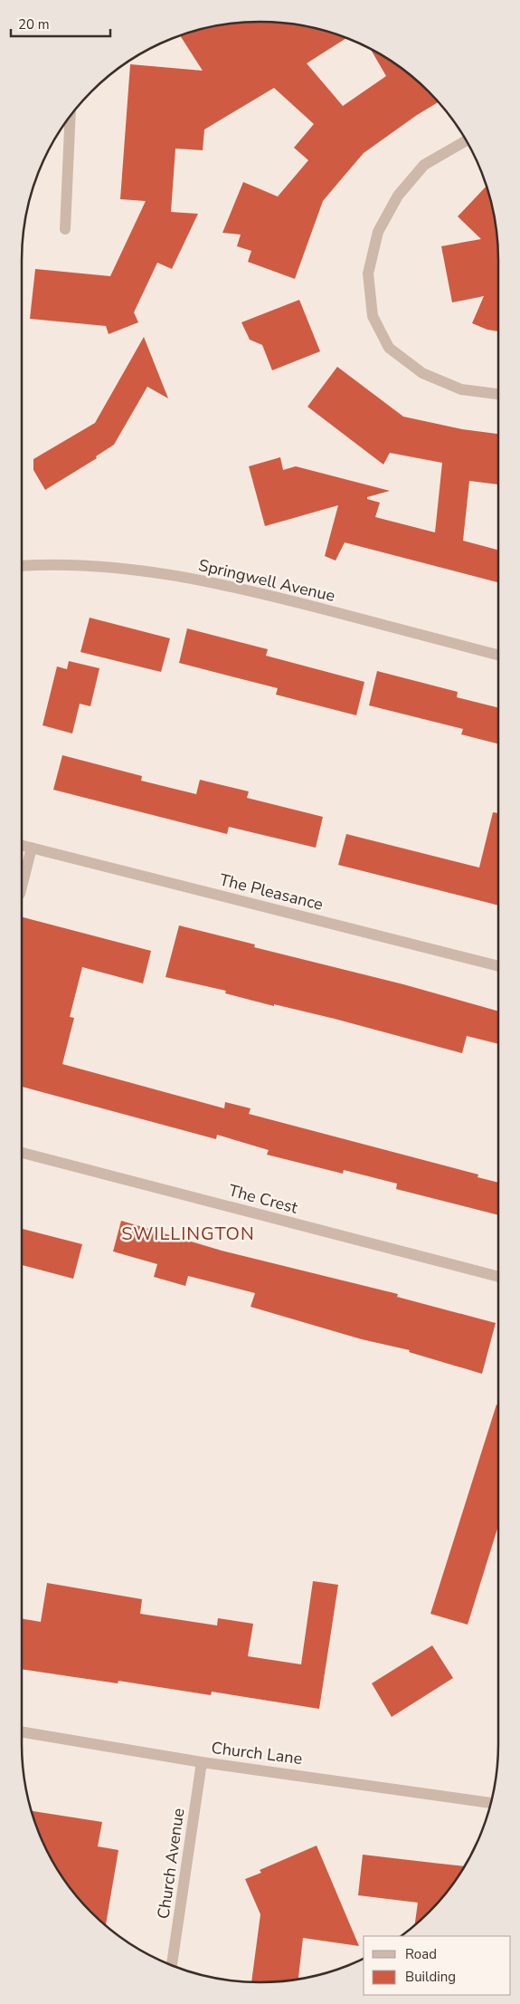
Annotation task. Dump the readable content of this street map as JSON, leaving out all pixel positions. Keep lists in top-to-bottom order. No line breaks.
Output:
{"streets":{"street":["Springwell Avenue","The Pleasance","The Crest","Church Lane","Church Avenue"]},"crossings":[["Church Lane","Church Avenue"]],"districts":["SWILLINGTON"],"legend":["Road","Building"],"scale_bar":"20 m"}
